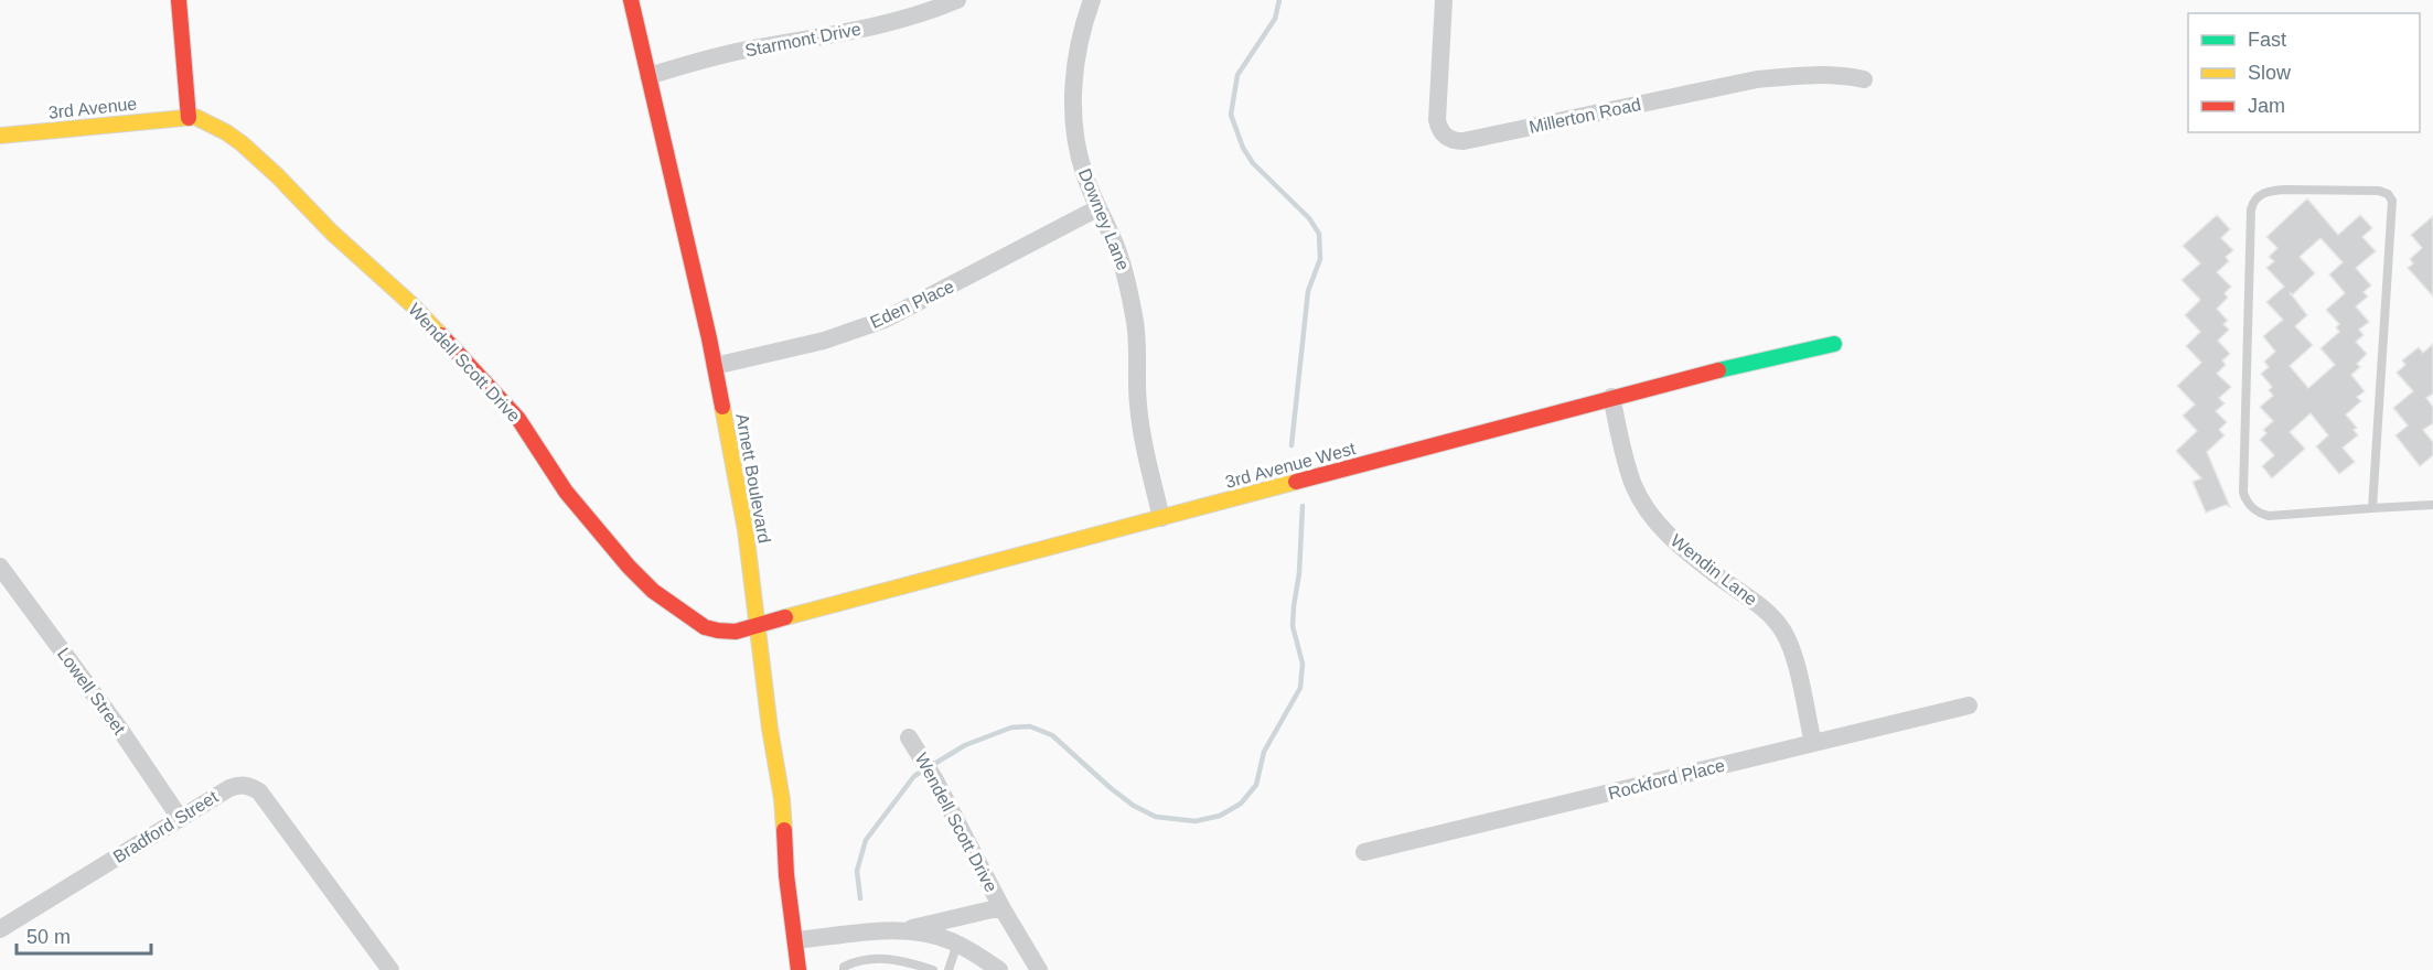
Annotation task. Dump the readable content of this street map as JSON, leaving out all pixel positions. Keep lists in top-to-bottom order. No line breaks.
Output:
{"streets":{"street":["Starmont Drive","3rd Avenue","Millerton Road","Downey Lane","Eden Place","Wendell Scott Drive","3rd Avenue West","Arnett Boulevard","Wendin Lane","Lowell Street","Rockford Place","Bradford Street"]},"crossings":[["Starmont Drive","Arnett Boulevard"],["3rd Avenue","Wendell Scott Drive"],["Downey Lane","Eden Place"],["Downey Lane","3rd Avenue West"],["Eden Place","Arnett Boulevard"],["Wendell Scott Drive","3rd Avenue West"],["Wendell Scott Drive","Arnett Boulevard"],["3rd Avenue West","Arnett Boulevard"],["3rd Avenue West","Wendin Lane"],["Wendin Lane","Rockford Place"],["Lowell Street","Bradford Street"]],"legend":["Fast","Slow","Jam"],"scale_bar":"50 m"}
